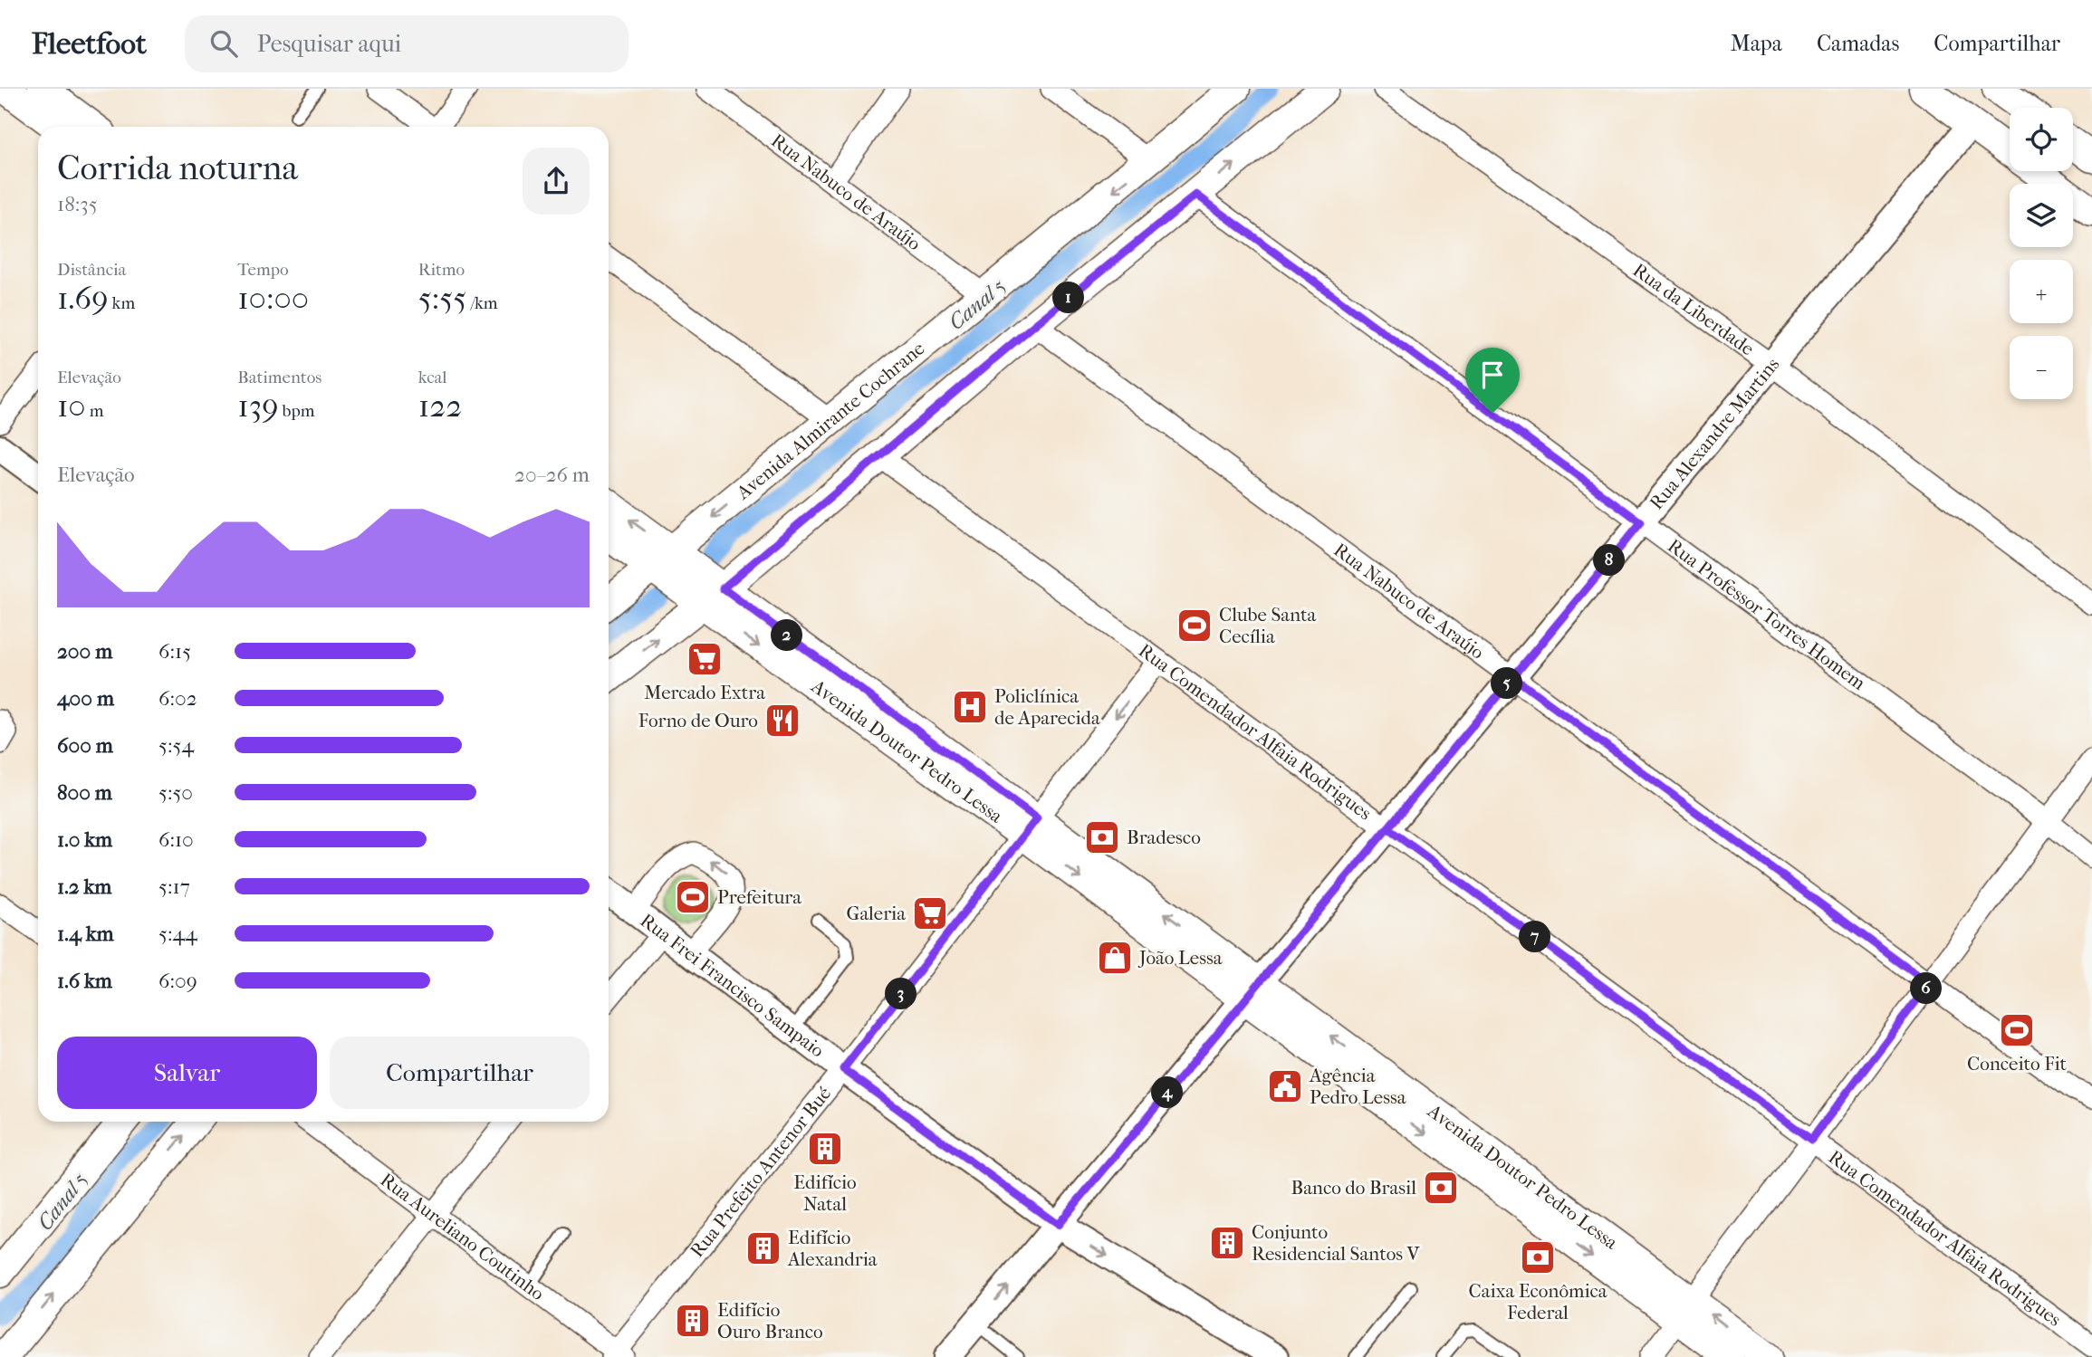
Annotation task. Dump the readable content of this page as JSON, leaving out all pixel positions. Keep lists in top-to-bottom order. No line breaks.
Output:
{"streets":{"main road":["Avenida Almirante Cochrane","Avenida Doutor Pedro Lessa"],"street":["Rua Nabuco de Araújo","Rua da Liberdade","Rua Alexandre Martins","Rua Professor Torres Homem","Rua Comendador Alfaia Rodrigues","Rua Frei Francisco Sampaio","Rua Prefeito Antenor Bué","Rua Aureliano Coutinho"]},"crossings":[["Rua Nabuco de Araújo","Avenida Almirante Cochrane"],["Rua Nabuco de Araújo","Rua Alexandre Martins"],["Rua da Liberdade","Rua Alexandre Martins"],["Avenida Almirante Cochrane","Avenida Doutor Pedro Lessa"],["Rua Alexandre Martins","Rua Professor Torres Homem"],["Rua Alexandre Martins","Rua Comendador Alfaia Rodrigues"],["Rua Alexandre Martins","Avenida Doutor Pedro Lessa"],["Rua Alexandre Martins","Rua Frei Francisco Sampaio"],["Rua Comendador Alfaia Rodrigues","Rua Prefeito Antenor Bué"],["Avenida Doutor Pedro Lessa","Rua Prefeito Antenor Bué"],["Rua Frei Francisco Sampaio","Rua Prefeito Antenor Bué"],["Rua Prefeito Antenor Bué","Rua Aureliano Coutinho"]],"water":["Canal 5"],"places":{"sports":["Clube Santa Cecília","Prefeitura","Conceito Fit"],"supermarket":["Mercado Extra","Galeria"],"hospital":["Policlínica de Aparecida"],"restaurant":["Forno de Ouro"],"bank":["Bradesco","Banco do Brasil","Caixa Econômica Federal"],"shop":["João Lessa"],"public building":["Agência Pedro Lessa"],"building":["Edifício Natal","Conjunto Residencial Santos V","Edifício Alexandria","Edifício Ouro Branco"]},"page":{"header":"Fleetfoot","search":"Pesquisar aqui","nav":["Mapa","Camadas","Compartilhar"],"map_buttons":["+","−"],"heading":["Corrida noturna","18:35"],"stats":[["Distância","1.69 km"],["Tempo","10:00"],["Ritmo","5:55 /km"],["Elevação","10 m"],["Batimentos","139 bpm"],["kcal","122"]],"pins":["1","8","2","5","7","6","3","4"],"chart":["Elevação","20–26 m"],"list":[{"name":"200 m","note":"6:15"},{"name":"400 m","note":"6:02"},{"name":"600 m","note":"5:54"},{"name":"800 m","note":"5:50"},{"name":"1.0 km","note":"6:10"},{"name":"1.2 km","note":"5:17"},{"name":"1.4 km","note":"5:44"},{"name":"1.6 km","note":"6:09"}],"buttons":["Salvar","Compartilhar"]}}
